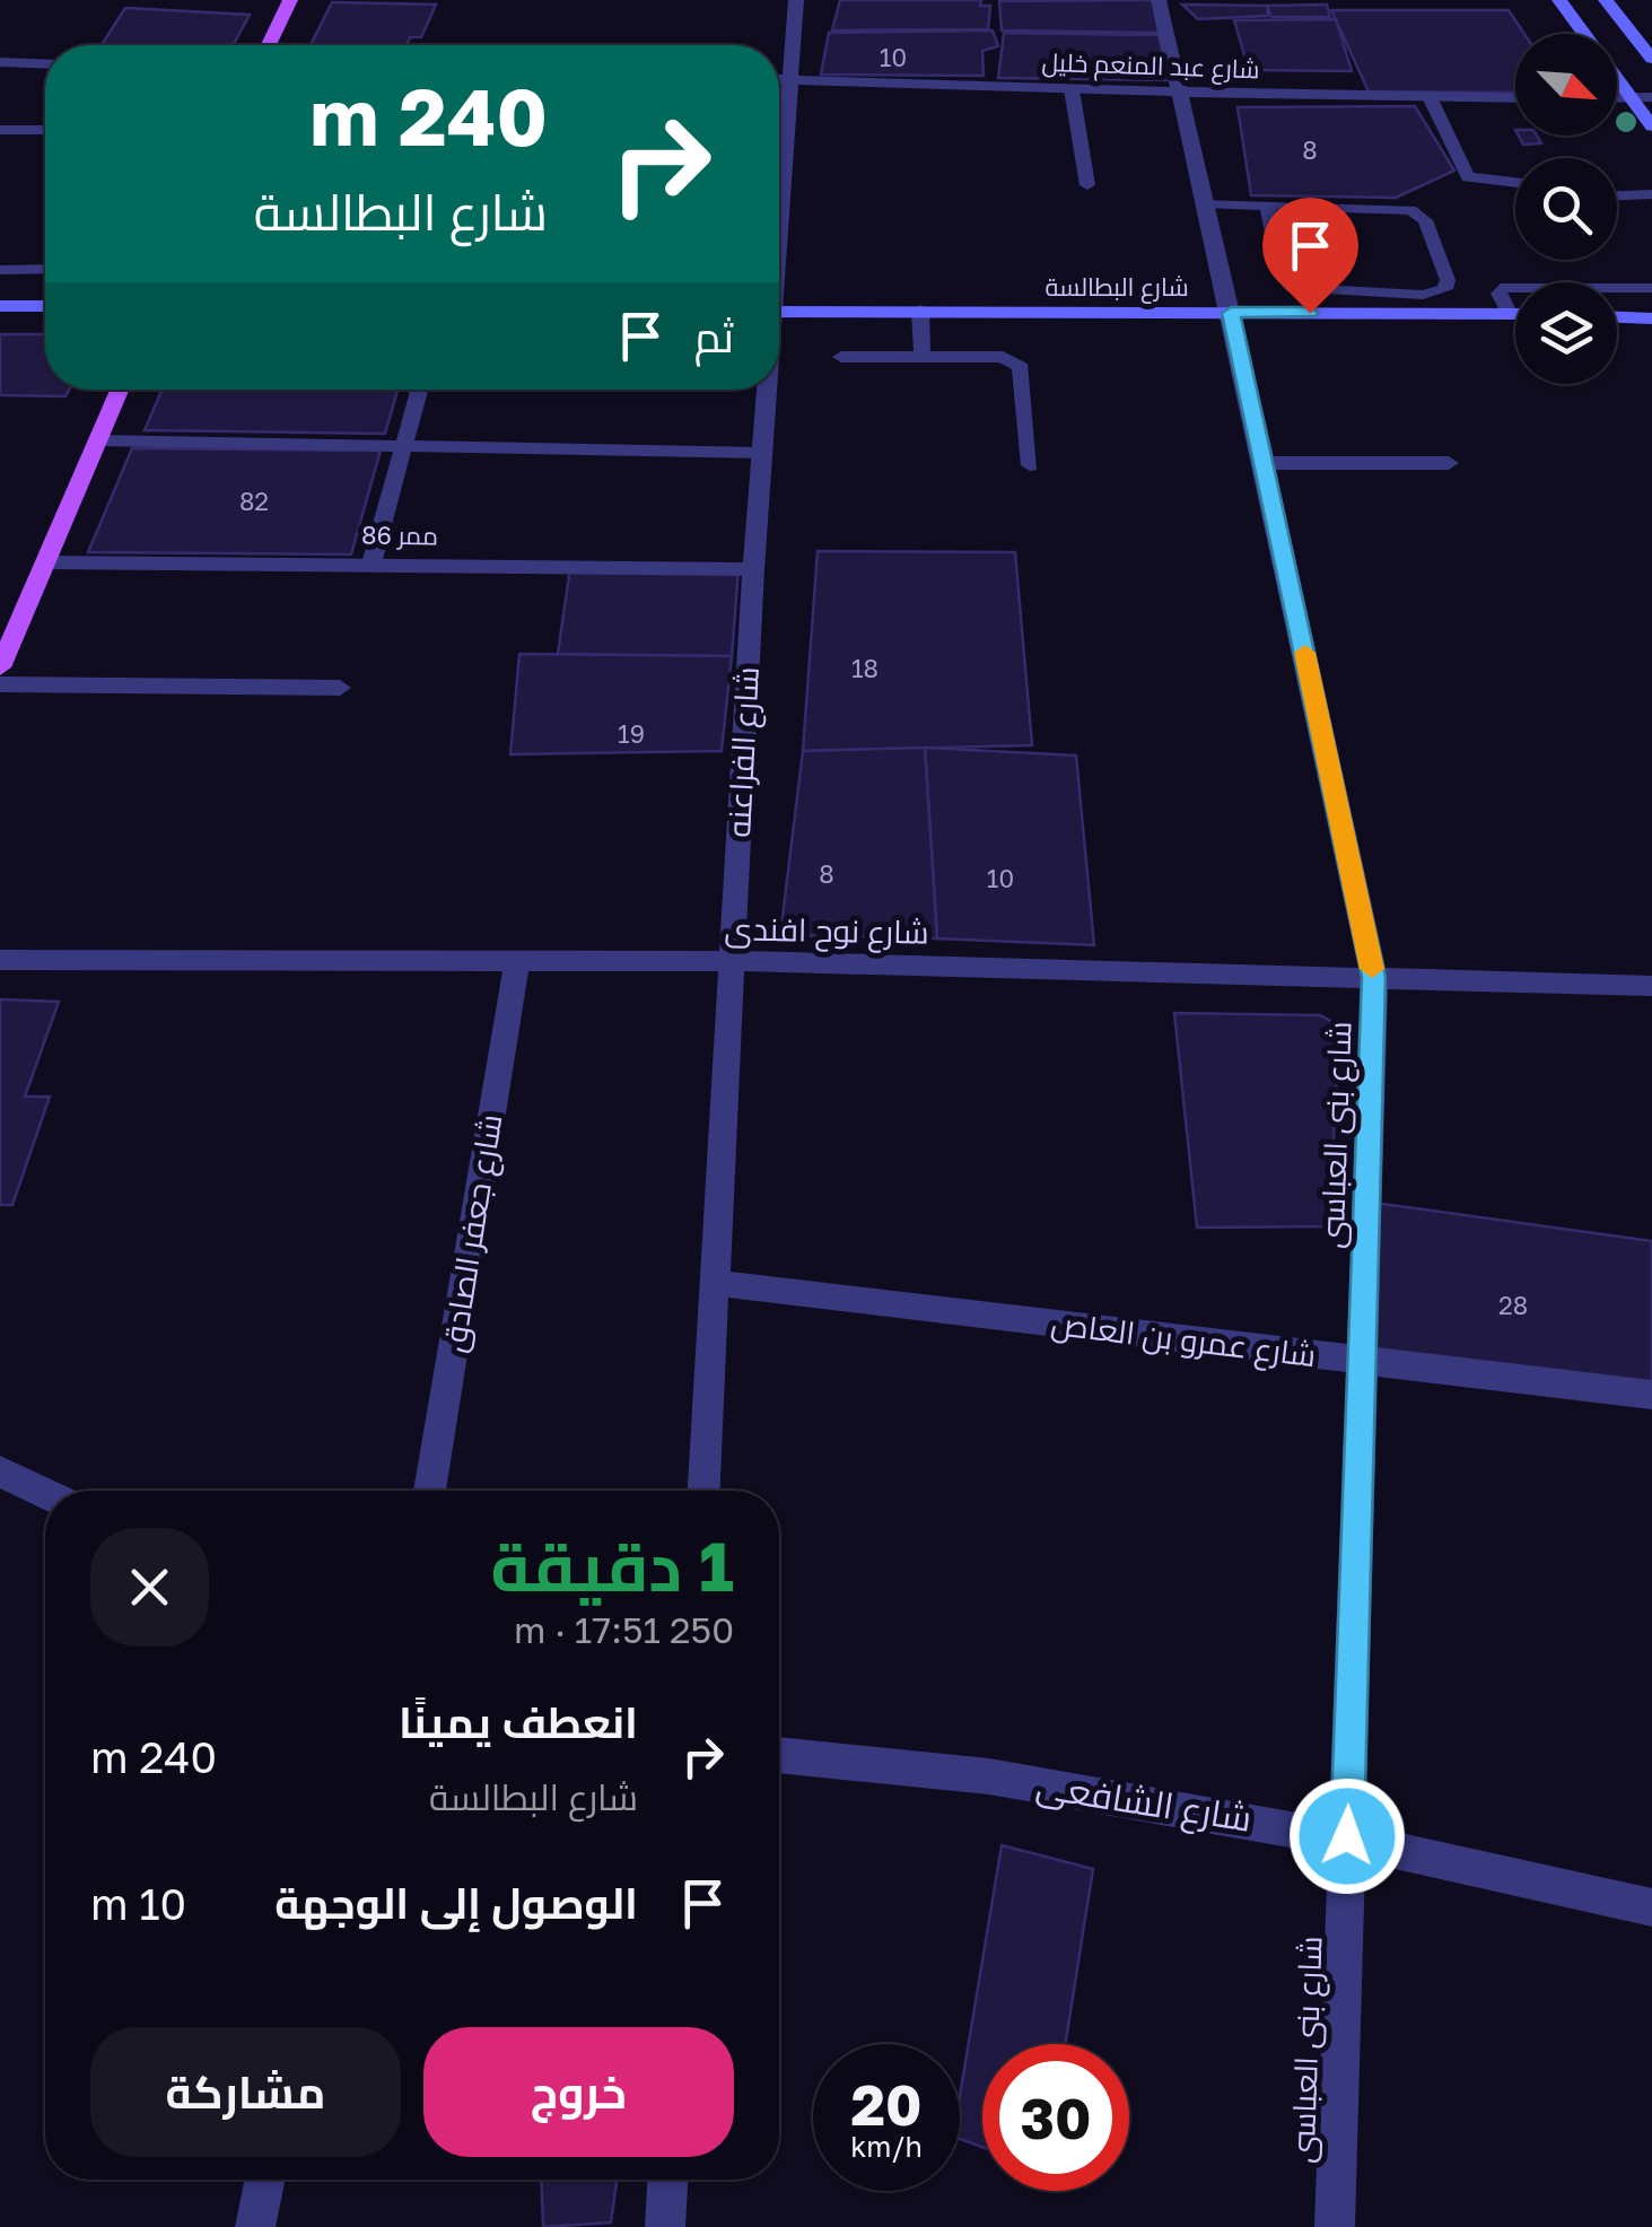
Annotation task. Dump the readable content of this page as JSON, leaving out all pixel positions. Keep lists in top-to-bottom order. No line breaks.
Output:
{"streets":{"street":["شارع عبد المنعم خليل","شارع البطالسة","ممر 86","شارع الفراعنه","شارع نوح افندى","شارع بنى العباسى","شارع جعفر الصادق","شارع عمرو بن العاص","شارع الشافعى"]},"crossings":[["شارع عبد المنعم خليل","شارع بنى العباسى"],["شارع البطالسة","شارع بنى العباسى"],["ممر 86","شارع الفراعنه"],["شارع الفراعنه","شارع نوح افندى"],["شارع الفراعنه","شارع عمرو بن العاص"],["شارع نوح افندى","شارع بنى العباسى"],["شارع نوح افندى","شارع جعفر الصادق"],["شارع بنى العباسى","شارع عمرو بن العاص"],["شارع بنى العباسى","شارع الشافعى"]],"house_numbers":["10","8","82","18","19","8","10","28"],"north":"bottom right","page":{"turn":["240 m","شارع البطالسة"],"then":"ثم","heading":["1 دقيقة","250 m · 17:51"],"list":[{"name":"انعطف يمينًا","note":"شارع البطالسة","value":"240 m"},{"name":"الوصول إلى الوجهة","value":"10 m"}],"buttons":["خروج","مشاركة"],"speed":"20 km/h","limit":"30"}}
